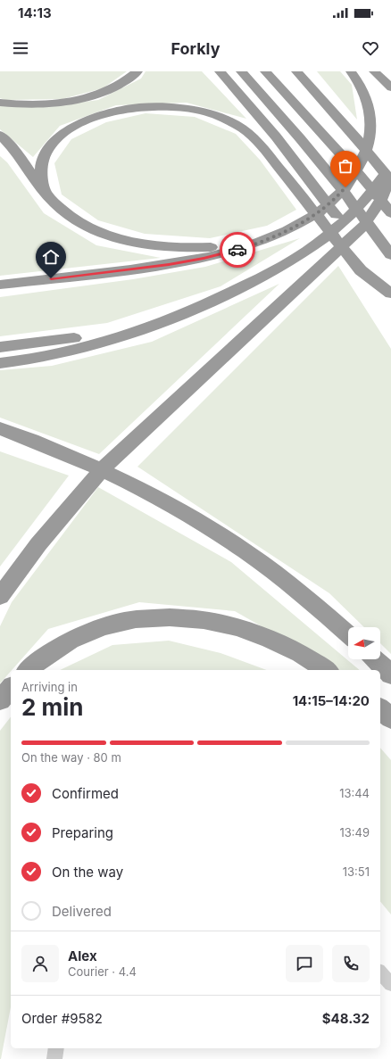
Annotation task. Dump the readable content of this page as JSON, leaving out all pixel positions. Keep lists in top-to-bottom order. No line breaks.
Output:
{"north":"left","page":{"status":"14:13","header":"Forkly","heading":["2 min","Arriving in","14:15–14:20"],"panel":["Alex","Courier · 4.4","Order #9582","$48.32"],"bar":"On the way · 80 m","list":[["Confirmed","13:44"],["Preparing","13:49"],["On the way","13:51"],"Delivered"]}}
